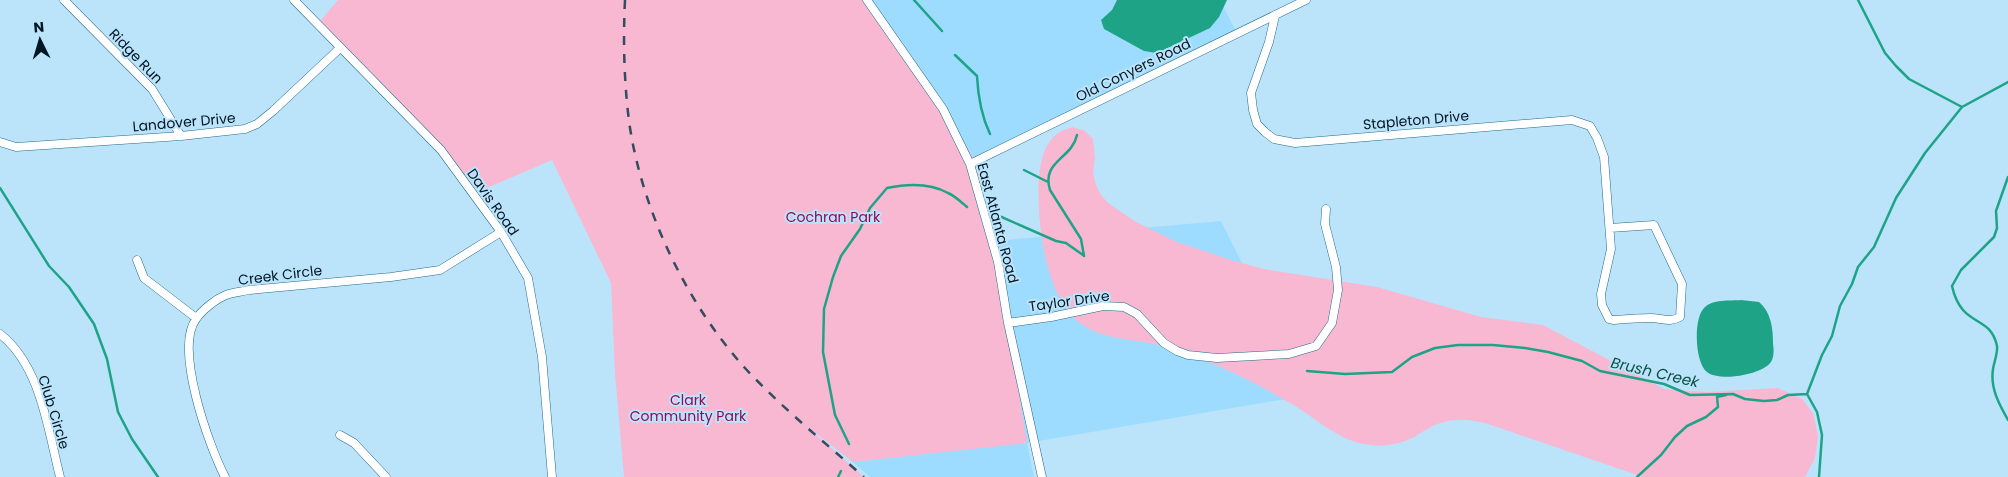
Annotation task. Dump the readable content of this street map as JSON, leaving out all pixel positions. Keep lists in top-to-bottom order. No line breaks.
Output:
{"streets":{"street":["Ridge Run","Old Conyers Road","Stapleton Drive","Landover Drive","Davis Road","East Atlanta Road","Creek Circle","Taylor Drive","Club Circle"]},"crossings":[["Ridge Run","Landover Drive"],["Old Conyers Road","Stapleton Drive"],["Old Conyers Road","East Atlanta Road"],["Landover Drive","Davis Road"],["Davis Road","Creek Circle"],["East Atlanta Road","Taylor Drive"]],"water":["Brush Creek"],"parks":["Cochran Park","Clark Community Park"],"north":"top"}
